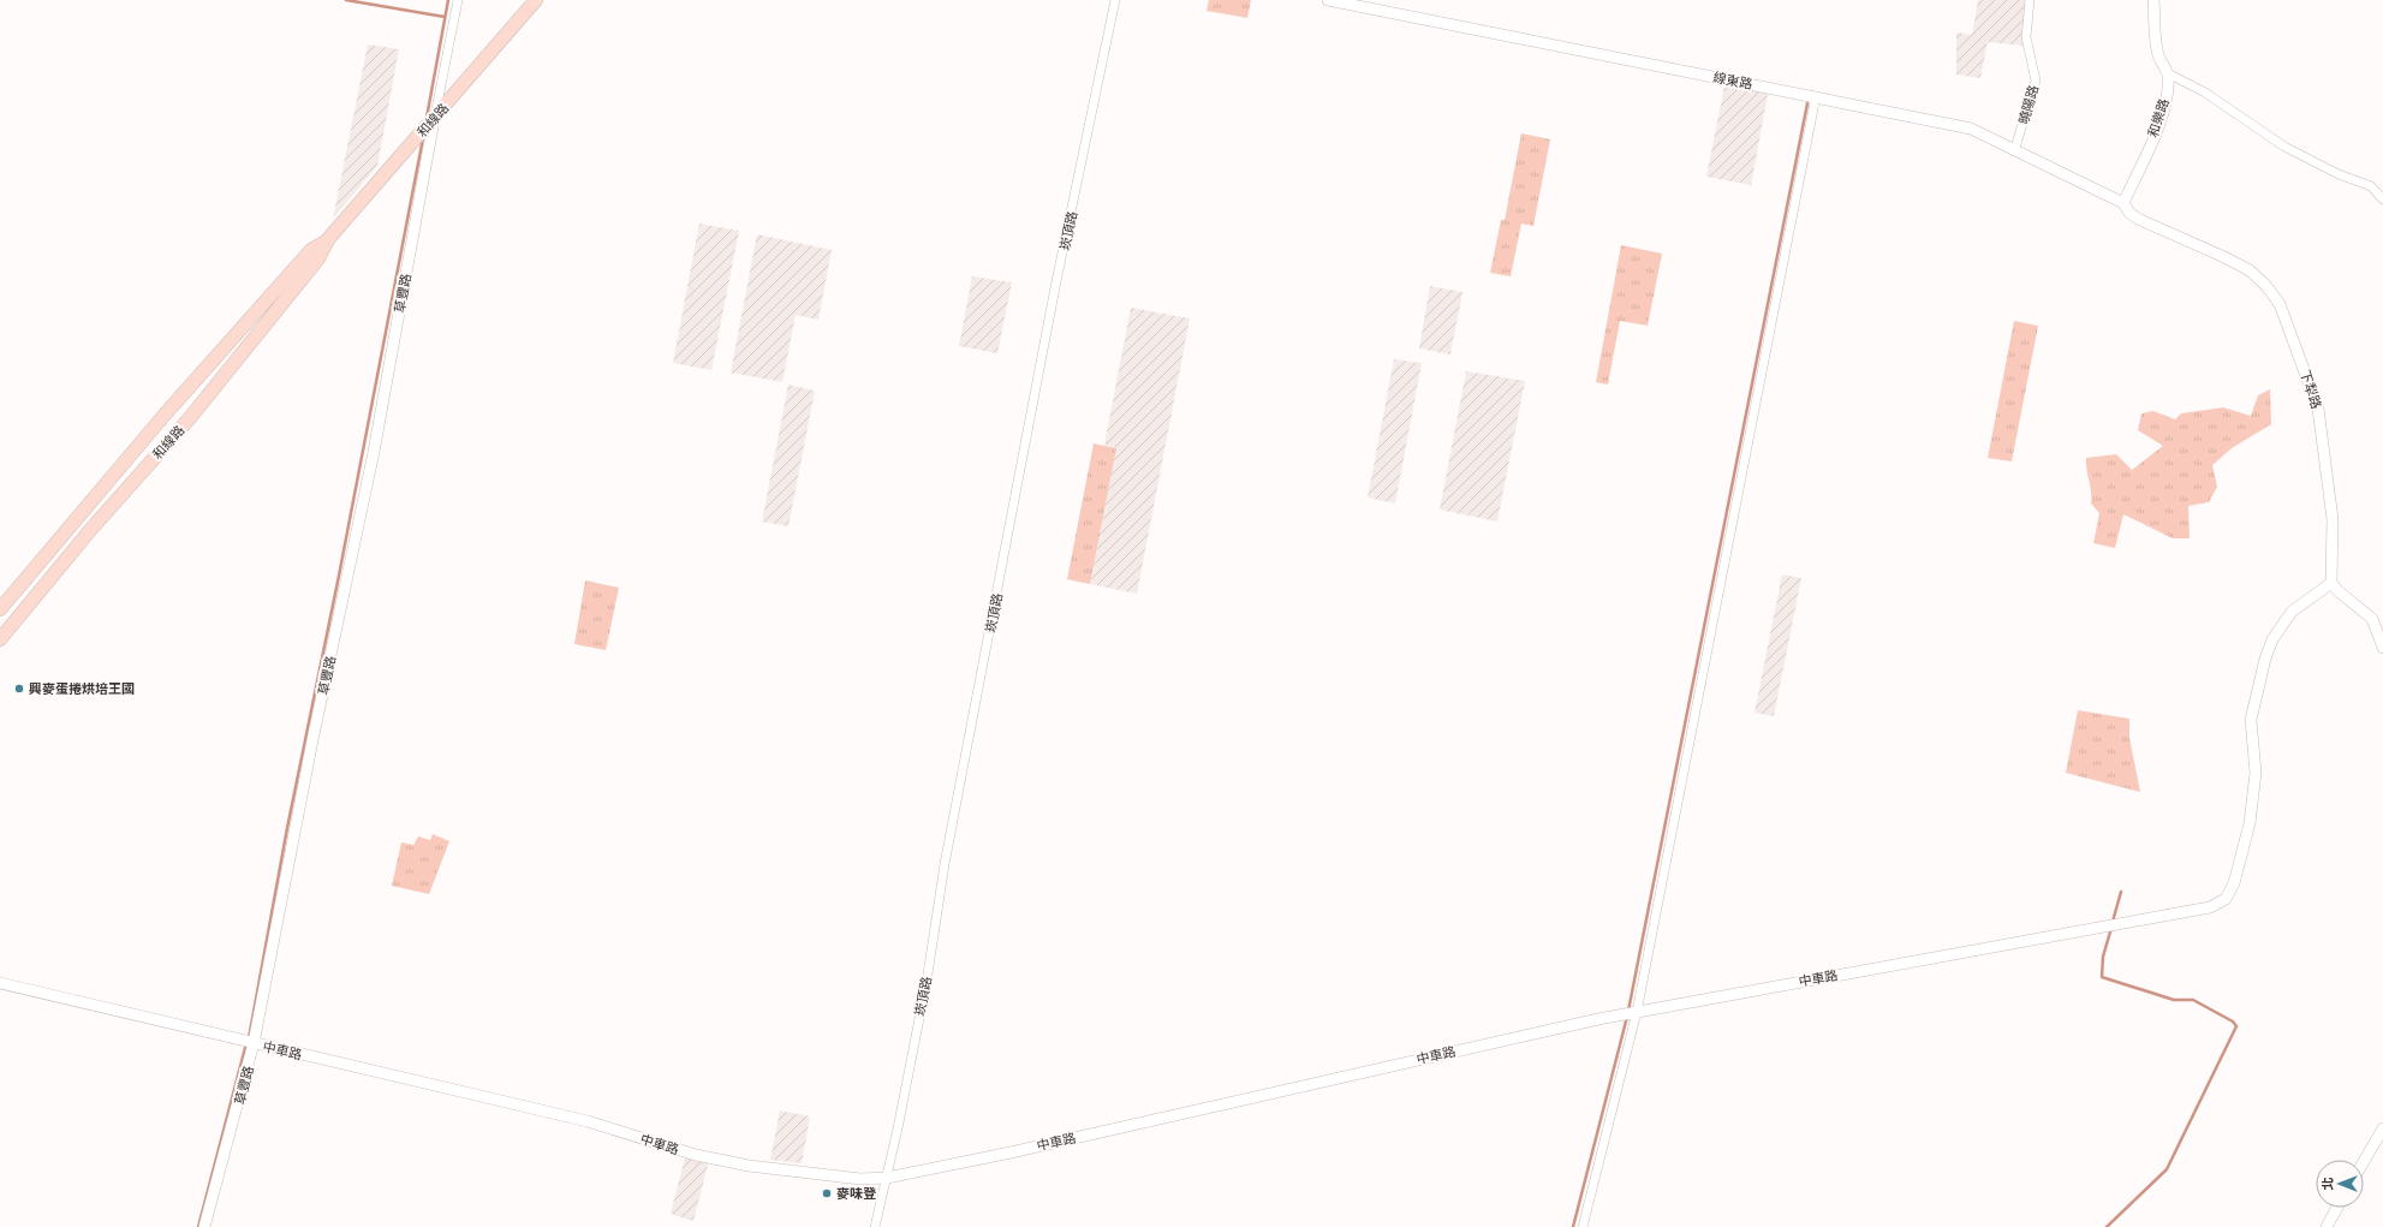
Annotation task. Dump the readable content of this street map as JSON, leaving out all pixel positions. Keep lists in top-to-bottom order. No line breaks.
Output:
{"streets":{"main road":["和線路"],"street":["線東路","曉陽路","和樂路","崁頂路","草豐路","下犁路","中車路"]},"crossings":[["線東路","曉陽路"],["線東路","和樂路"],["線東路","下犁路"],["和樂路","下犁路"],["和線路","草豐路"],["崁頂路","中車路"],["草豐路","中車路"],["下犁路","中車路"]],"places":["興麥蛋捲烘培王國","麥味登"],"north":"left"}
